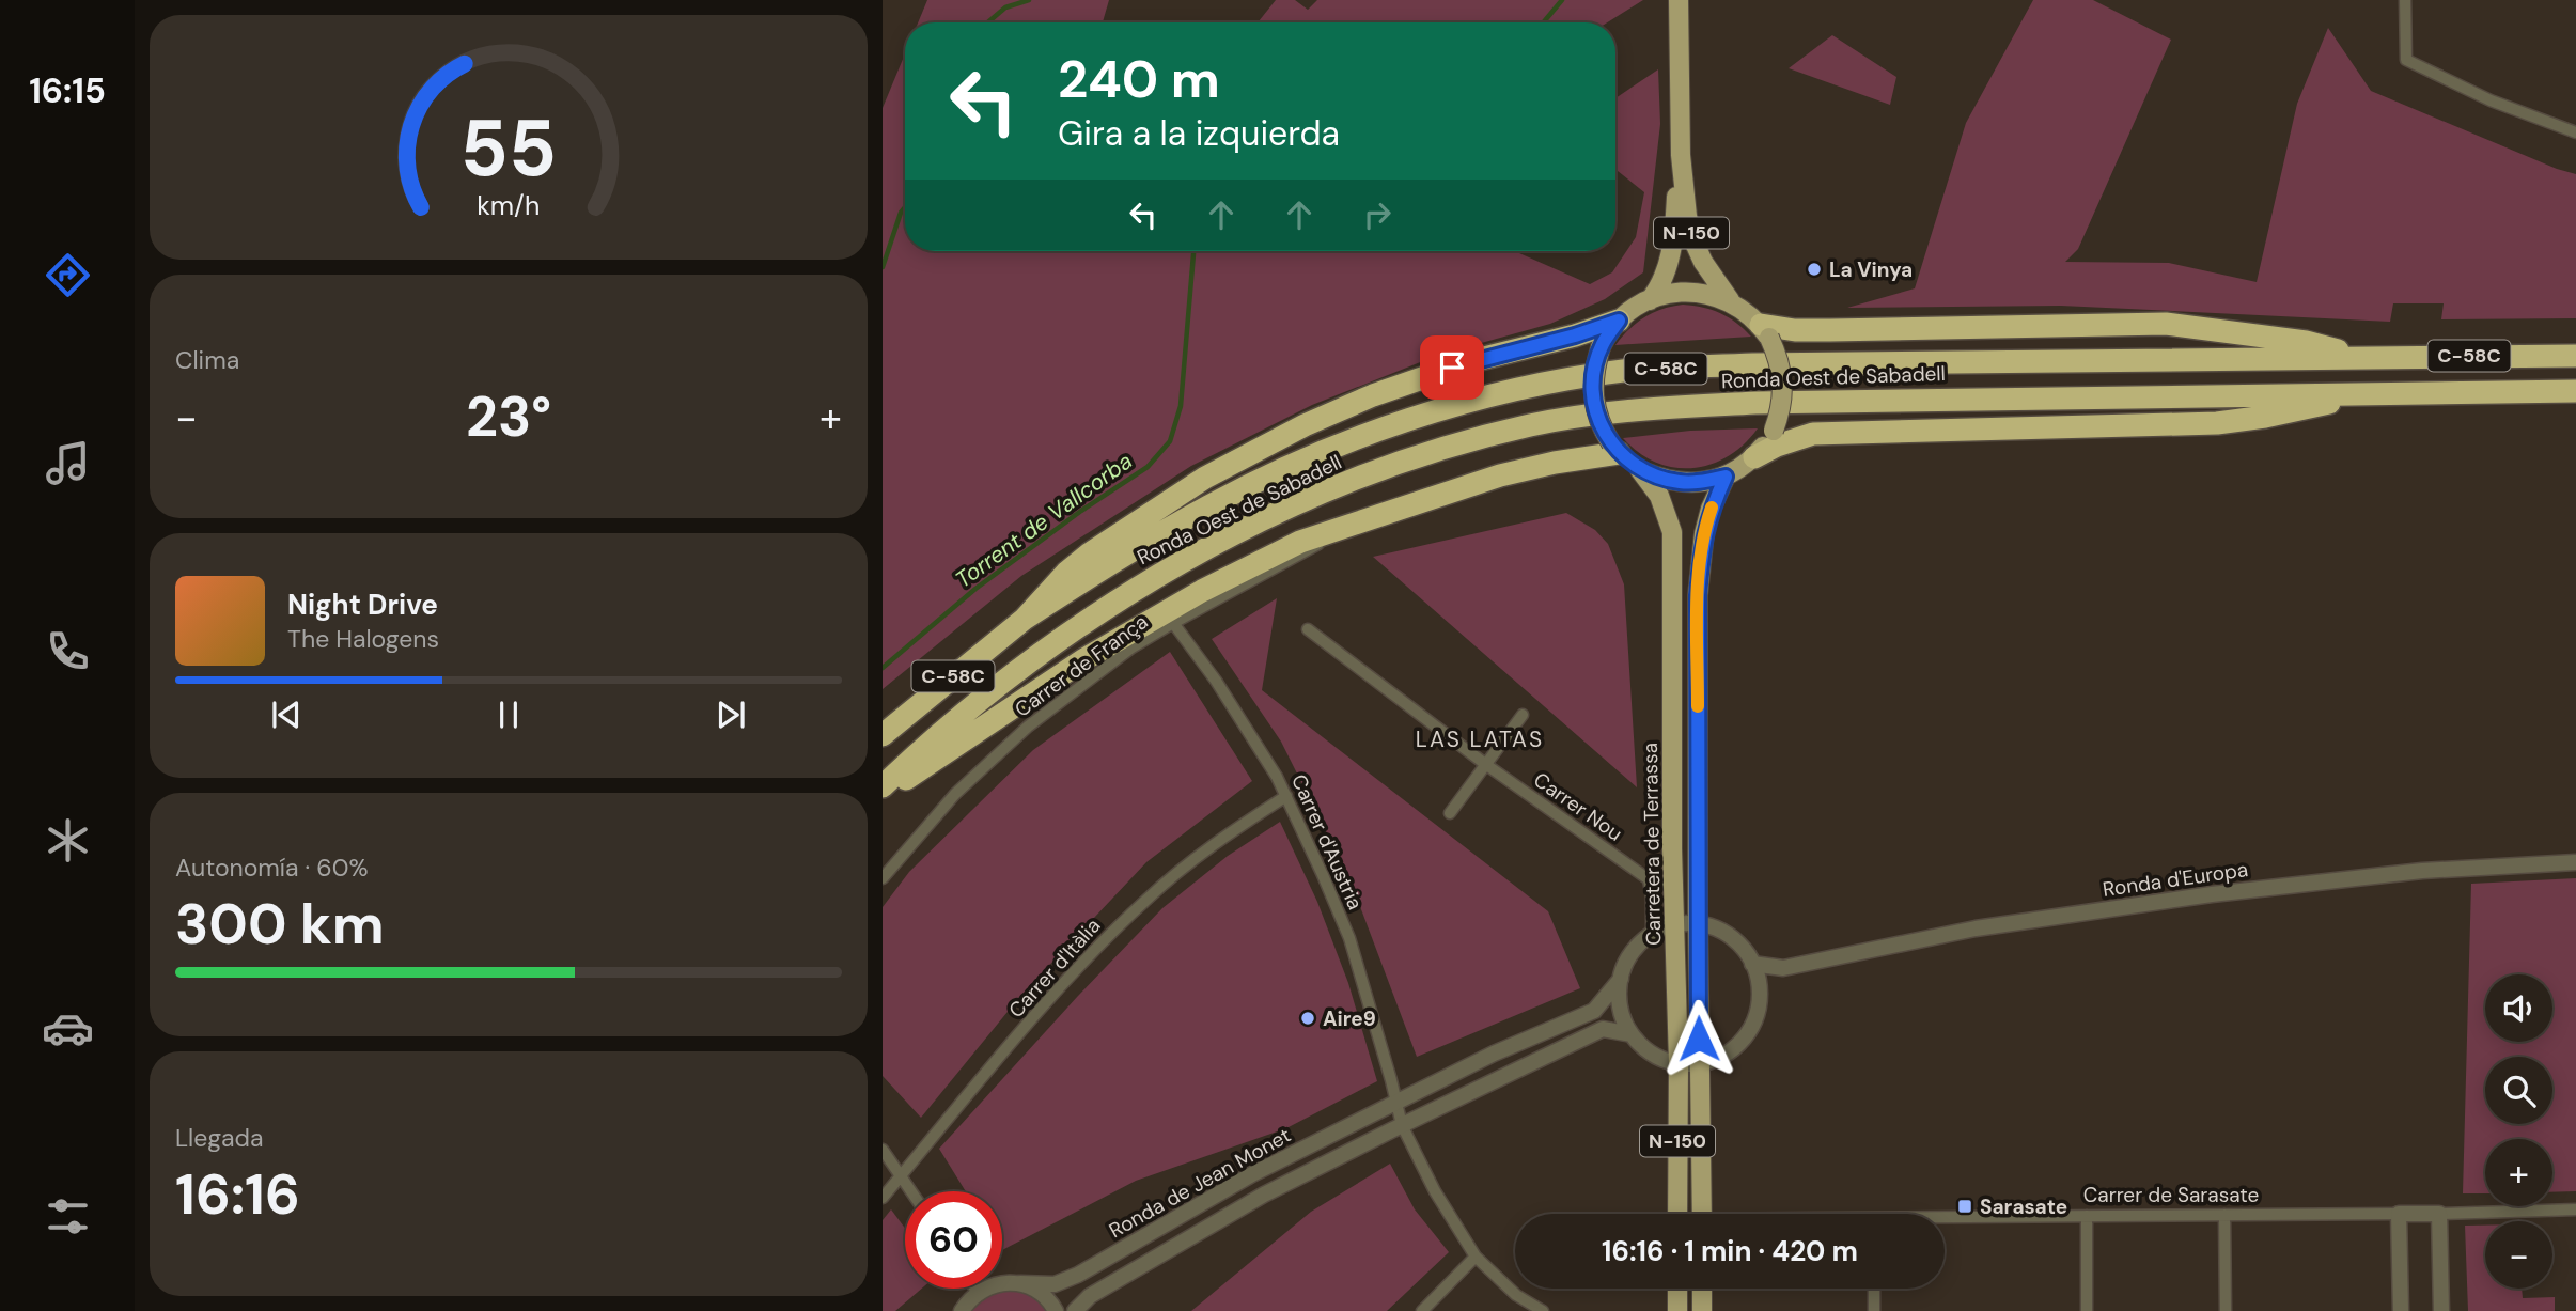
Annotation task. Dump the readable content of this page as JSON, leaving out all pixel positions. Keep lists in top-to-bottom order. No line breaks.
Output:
{"streets":{"highway":["C-58C","Ronda Oest de Sabadell"],"main road":["N-150","Carretera de Terrassa"],"street":["Carrer de França","Carrer Nou","Carrer d'Austria","Ronda d'Europa","Carrer d'Itàlia","Ronda de Jean Monet","Carrer de Sarasate"]},"crossings":[["N-150","Carretera de Terrassa"],["C-58C","Ronda Oest de Sabadell"],["Carrer de França","Carrer d'Austria"],["Carrer Nou","Carretera de Terrassa"],["Carrer d'Austria","Carrer d'Itàlia"],["Carrer d'Austria","Ronda de Jean Monet"]],"districts":["LAS LATAS"],"water":["Torrent de Vallcorba"],"places":{"other":["La Vinya","Aire9"],"transit":["Sarasate"]},"page":{"tabs":"16:15","turn":["240 m","Gira a la izquierda"],"tile":["Clima",["Autonomía · 60%","300 km"],["Llegada","16:16"]],"heat":["−","23°","+"],"song":["Night Drive","The Halogens"],"map_buttons":["+","−"],"limit":"60","trip":"16:16 · 1 min · 420 m","gauge":["55","km/h"]}}
